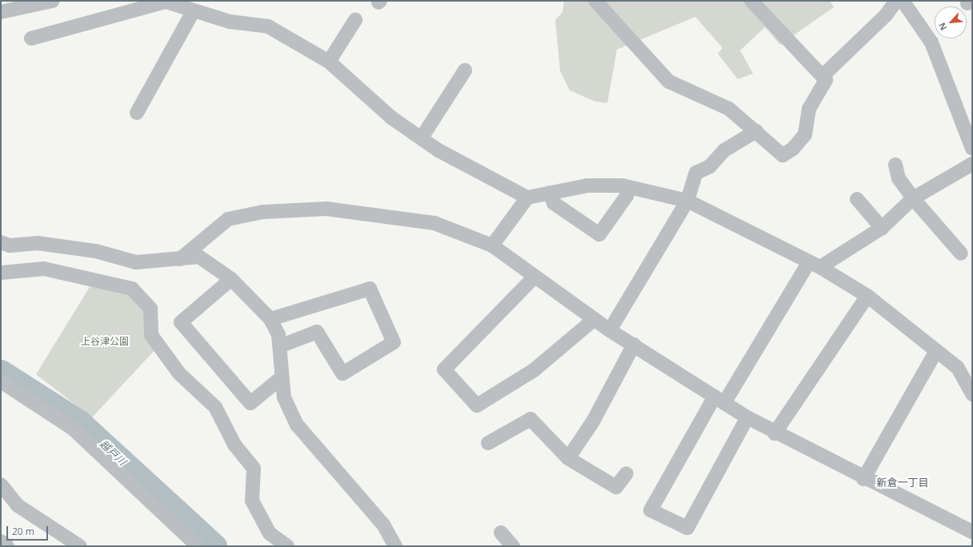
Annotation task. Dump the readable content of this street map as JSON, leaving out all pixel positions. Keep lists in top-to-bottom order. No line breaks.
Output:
{"districts":["新倉一丁目"],"water":["越戸川"],"parks":["上谷津公園"],"scale_bar":"20 m","north":"bottom left"}
